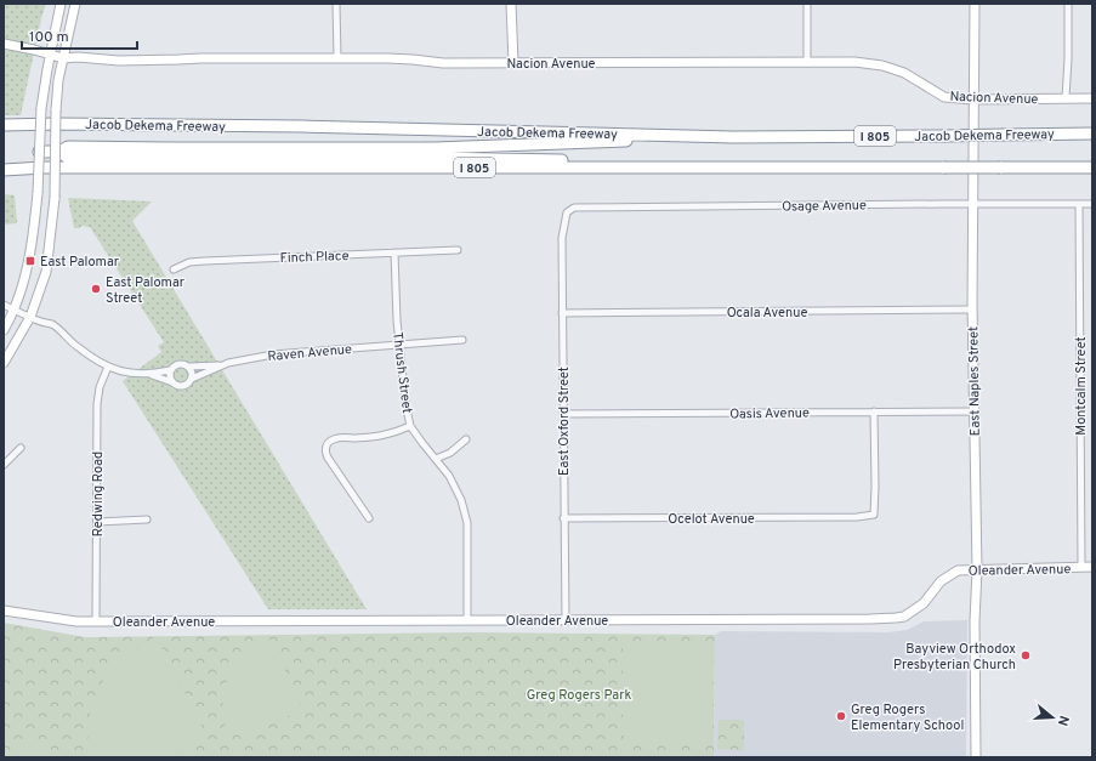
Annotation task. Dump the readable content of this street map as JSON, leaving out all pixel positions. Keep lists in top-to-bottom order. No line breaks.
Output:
{"streets":{"highway":["Jacob Dekema Freeway","I 805"],"street":["Nacion Avenue","Osage Avenue","Finch Place","Ocala Avenue","Raven Avenue","Thrush Street","East Naples Street","Montcalm Street","Oasis Avenue","East Oxford Street","Redwing Road","Ocelot Avenue","Oleander Avenue"]},"crossings":[["Nacion Avenue","East Naples Street"],["Osage Avenue","East Naples Street"],["Osage Avenue","Montcalm Street"],["Osage Avenue","East Oxford Street"],["Finch Place","Thrush Street"],["Ocala Avenue","East Naples Street"],["Ocala Avenue","East Oxford Street"],["Raven Avenue","Thrush Street"],["Thrush Street","Oleander Avenue"],["East Naples Street","Oasis Avenue"],["East Naples Street","Oleander Avenue"],["Montcalm Street","Oleander Avenue"],["Oasis Avenue","East Oxford Street"],["Oasis Avenue","Ocelot Avenue"],["East Oxford Street","Ocelot Avenue"],["East Oxford Street","Oleander Avenue"],["Redwing Road","Oleander Avenue"]],"parks":["Greg Rogers Park"],"places":{"transit":["East Palomar"],"other":["East Palomar Street","Bayview Orthodox Presbyterian Church","Greg Rogers Elementary School"]},"scale_bar":"100 m","north":"right"}
